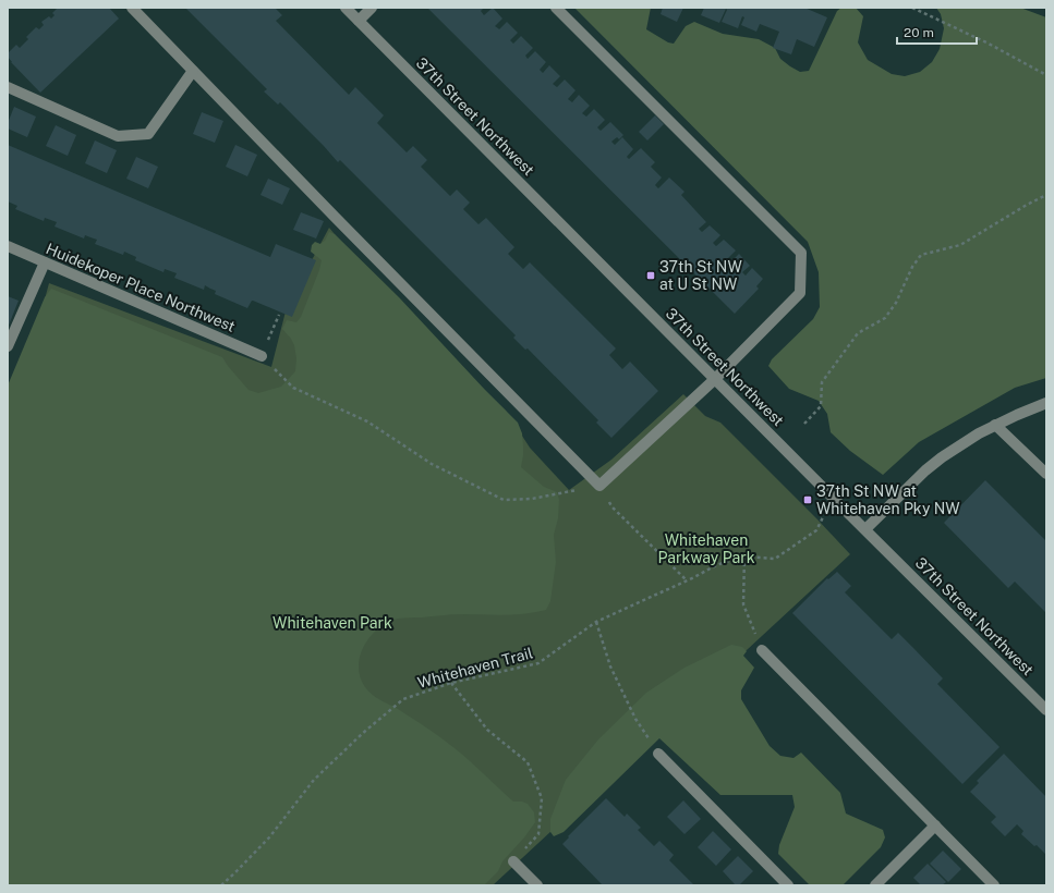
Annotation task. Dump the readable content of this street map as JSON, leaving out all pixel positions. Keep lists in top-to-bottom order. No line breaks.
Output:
{"streets":{"street":["37th Street Northwest","Huidekoper Place Northwest"],"path":["Whitehaven Trail"]},"parks":["Whitehaven Parkway Park","Whitehaven Park"],"places":{"transit":["37th St NW at U St NW","37th St NW at Whitehaven Pky NW"]},"scale_bar":"20 m"}
